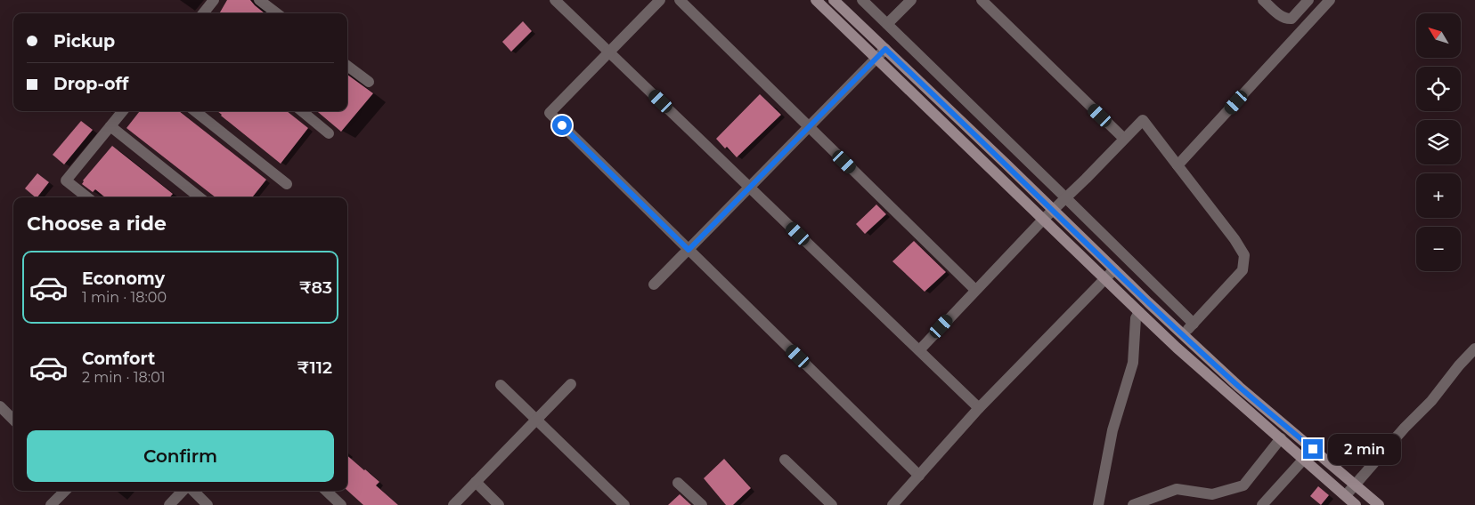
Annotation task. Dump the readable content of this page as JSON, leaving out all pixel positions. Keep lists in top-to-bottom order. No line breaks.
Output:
{"north":"top left","page":{"map_buttons":["+","−"],"banner":["Pickup","Drop-off"],"heading":"Choose a ride","list":[{"name":"Economy","note":"1 min · 18:00","value":"₹83"},{"name":"Comfort","note":"2 min · 18:01","value":"₹112"}],"buttons":"Confirm","bubble":"2 min"}}
